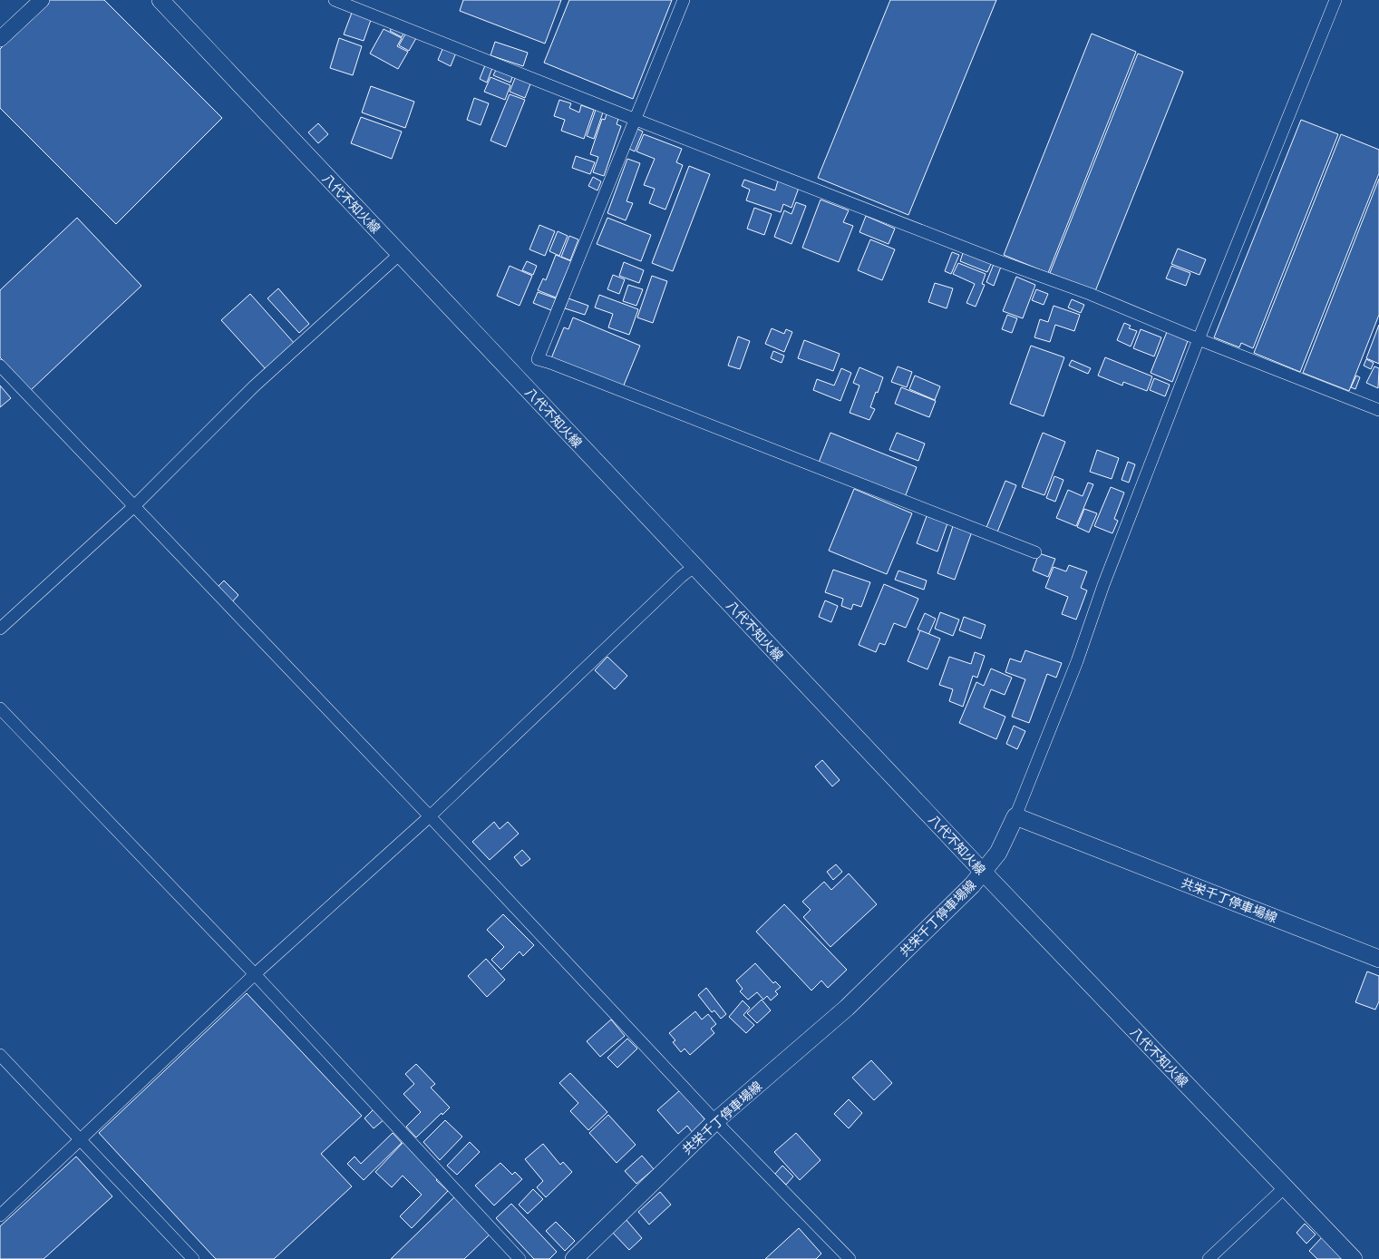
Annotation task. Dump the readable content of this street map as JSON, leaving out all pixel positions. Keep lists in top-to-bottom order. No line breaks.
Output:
{"streets":{"main road":["八代不知火線","共栄千丁停車場線"]},"crossings":[["八代不知火線","共栄千丁停車場線"]]}
